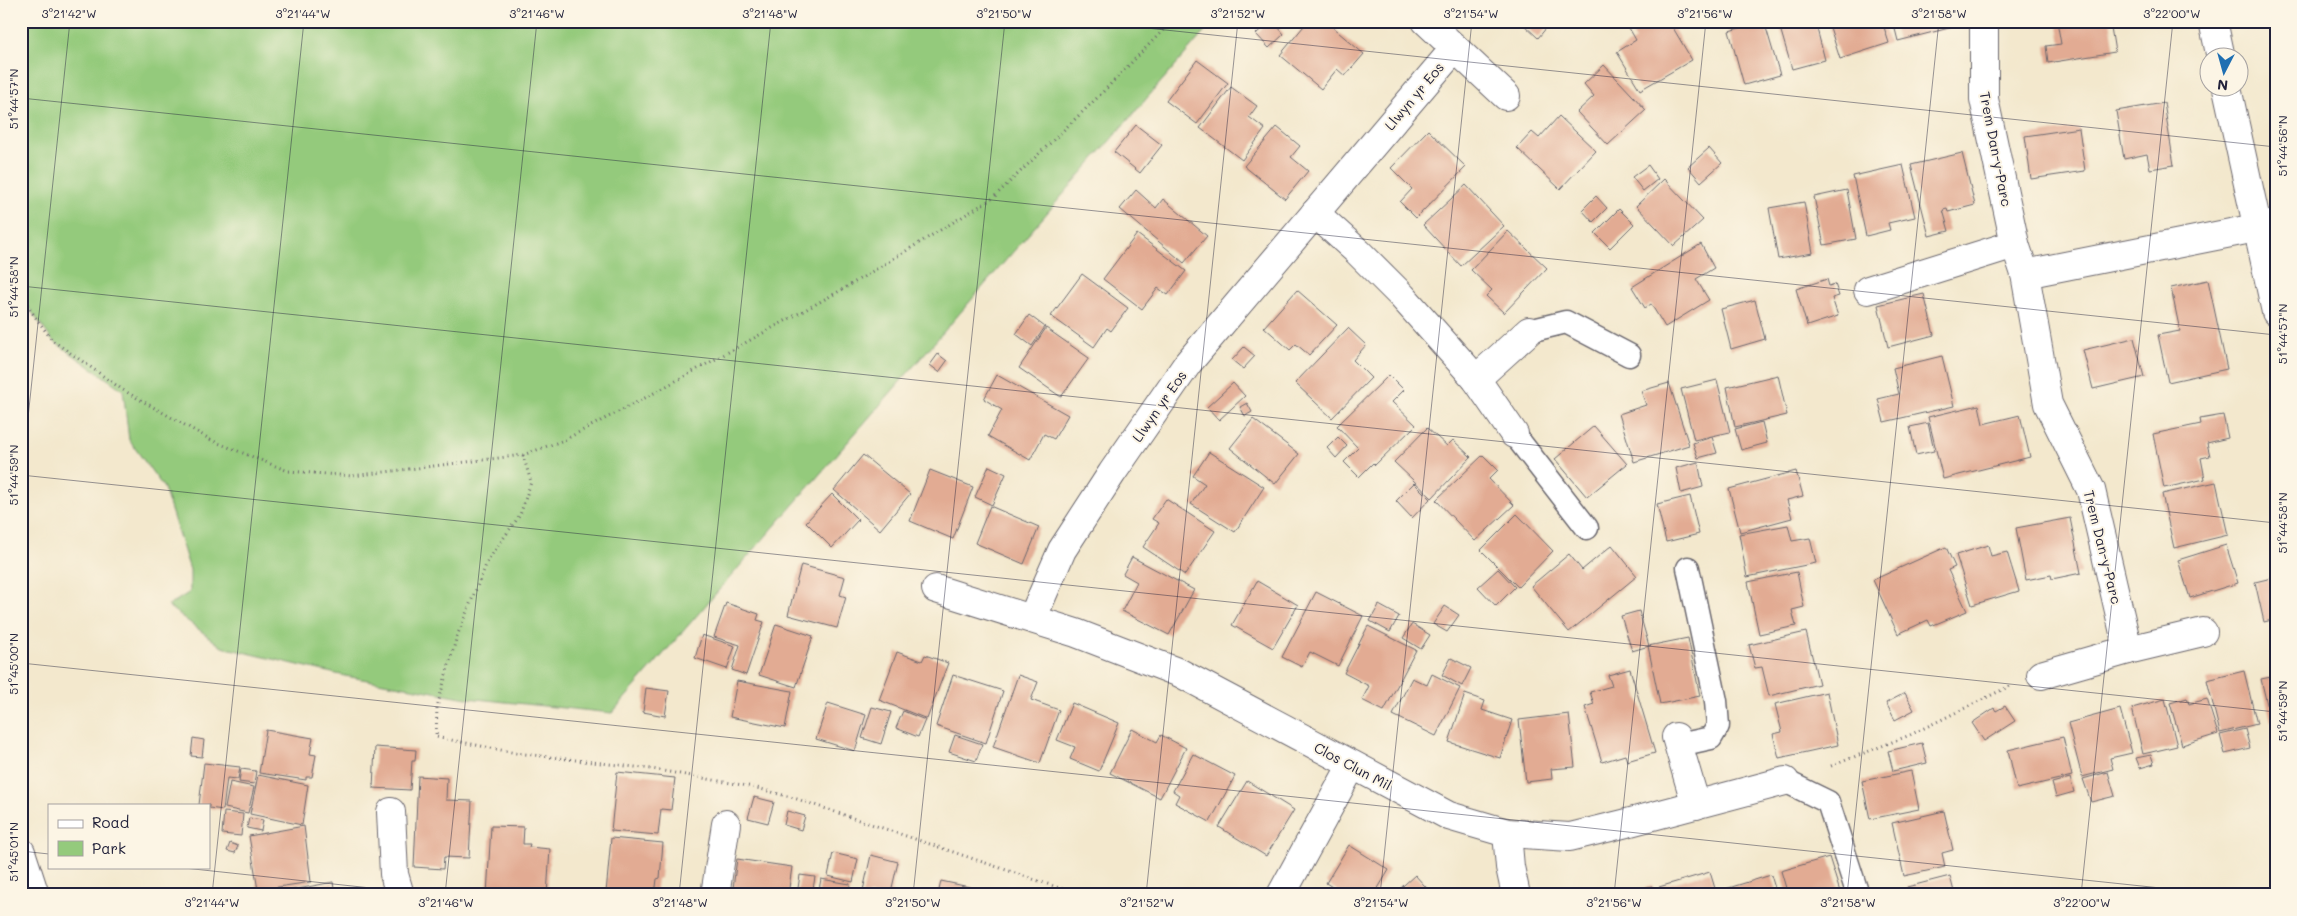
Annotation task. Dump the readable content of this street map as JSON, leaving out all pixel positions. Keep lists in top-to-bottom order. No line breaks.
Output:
{"streets":{"street":["Llwyn yr Eos","Trem Dan-y-Parc","Clos Clun Mil"]},"crossings":[["Llwyn yr Eos","Clos Clun Mil"]],"legend":["Road","Park"],"north":"bottom","coordinates":["3°21'42\"W","3°21'44\"W","3°21'46\"W","3°21'48\"W","3°21'50\"W","3°21'52\"W","3°21'54\"W","3°21'56\"W","3°21'58\"W","3°22'00\"W","51°44'57\"N","51°44'56\"N","51°44'58\"N","51°44'59\"N","51°45'00\"N","51°45'01\"N"]}
